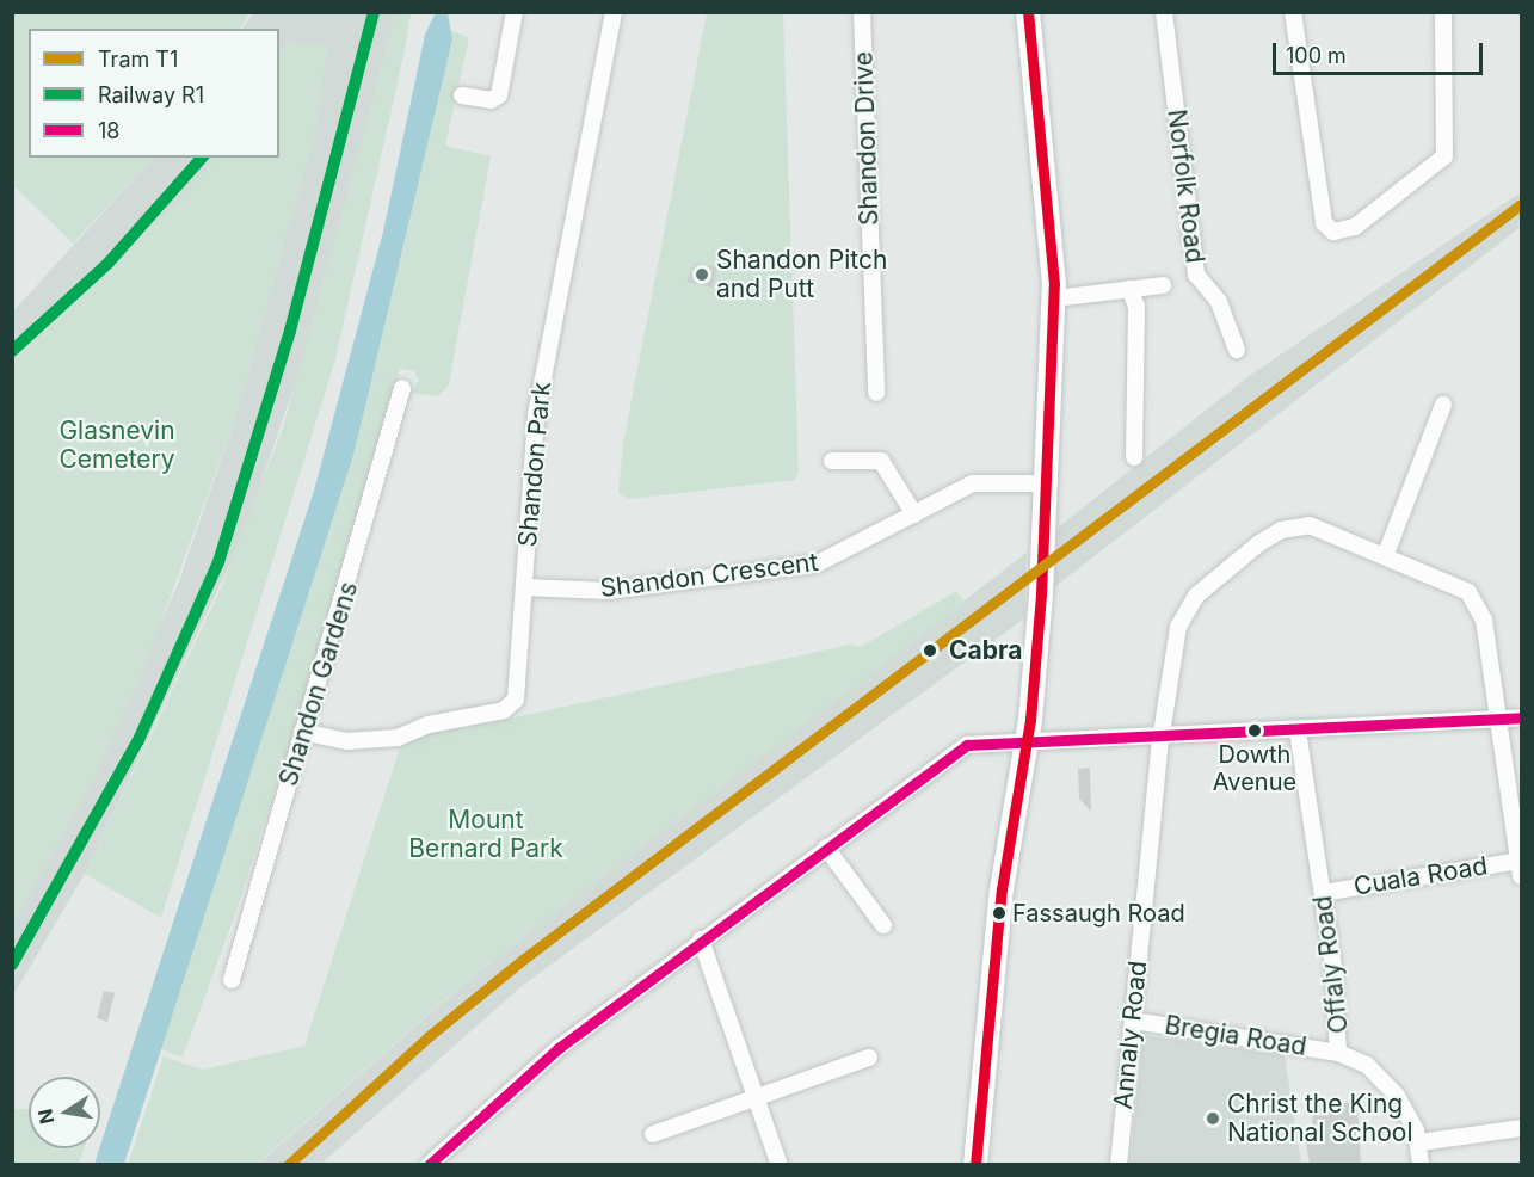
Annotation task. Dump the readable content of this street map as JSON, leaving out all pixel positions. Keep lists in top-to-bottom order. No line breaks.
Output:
{"streets":{"street":["Shandon Drive","Norfolk Road","Shandon Park","Shandon Crescent","Shandon Gardens","Cuala Road","Offaly Road","Annaly Road","Bregia Road"]},"crossings":[["Shandon Park","Shandon Crescent"],["Shandon Park","Shandon Gardens"],["Cuala Road","Offaly Road"],["Cuala Road","Annaly Road"],["Offaly Road","Bregia Road"],["Annaly Road","Bregia Road"]],"parks":["Glasnevin Cemetery","Mount Bernard Park"],"places":["Shandon Pitch and Putt","Cabra","Dowth Avenue","Fassaugh Road","Christ the King National School"],"lines":["rail line R1","tram line T1","transit line 18"],"legend":["Tram T1","Railway R1","18"],"scale_bar":"100 m","north":"left"}
